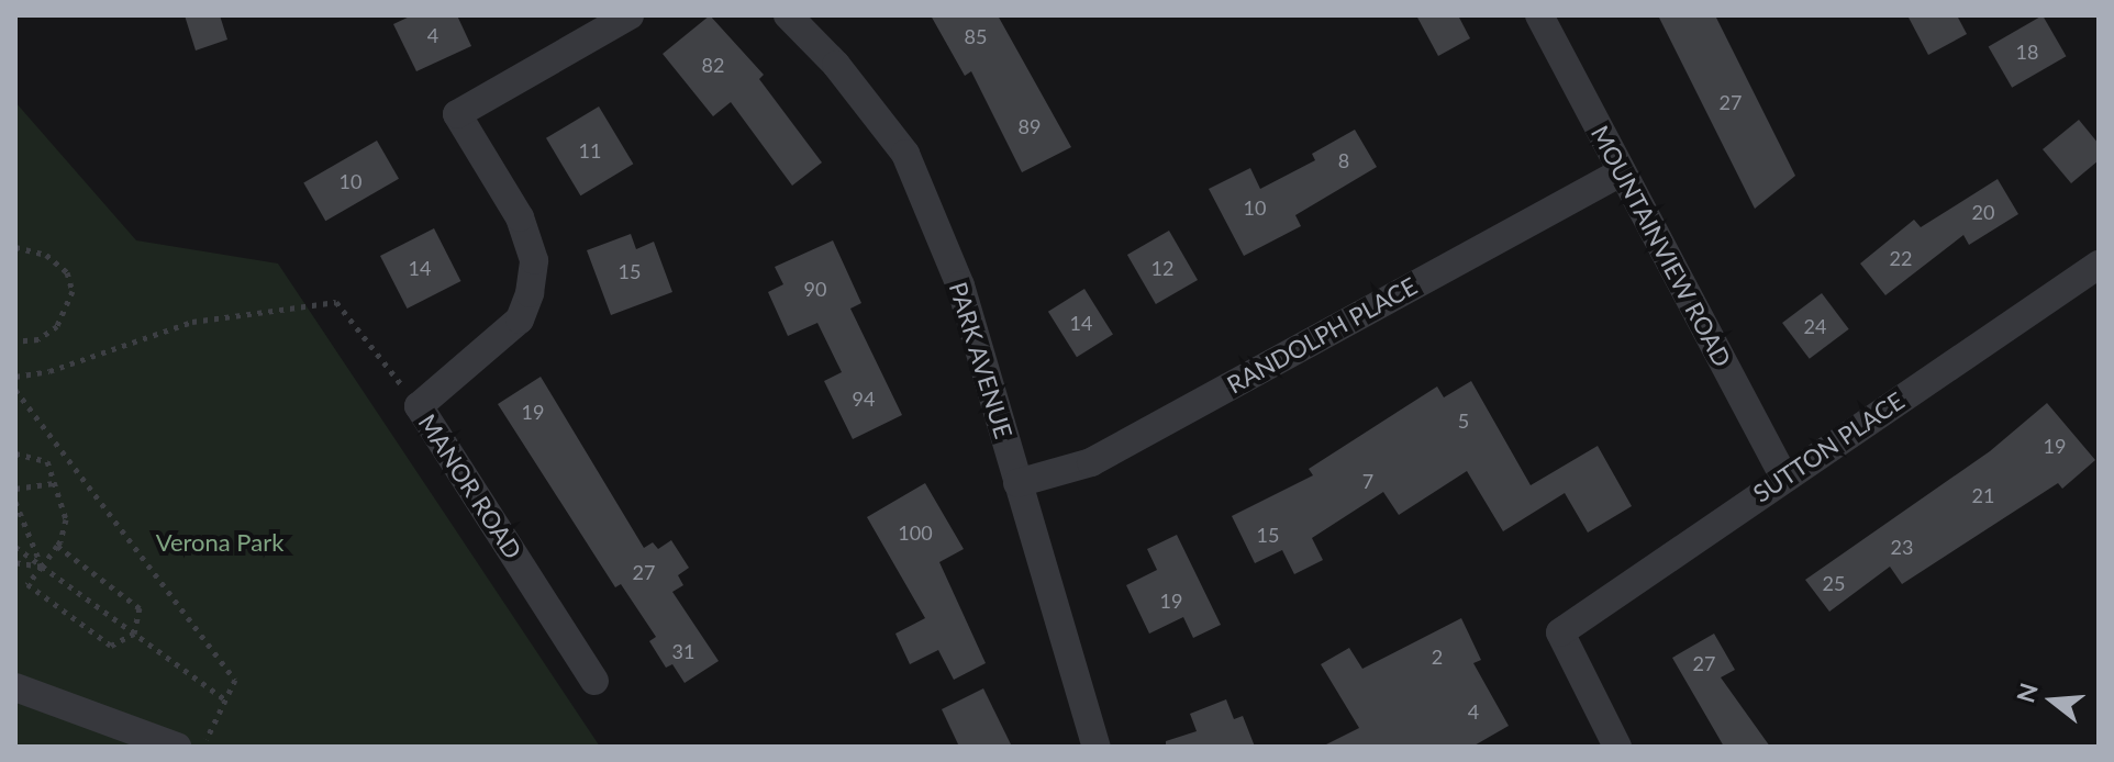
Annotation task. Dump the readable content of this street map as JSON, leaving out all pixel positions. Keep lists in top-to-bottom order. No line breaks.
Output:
{"streets":{"street":["MOUNTAINVIEW ROAD","RANDOLPH PLACE","PARK AVENUE","SUTTON PLACE","MANOR ROAD"]},"crossings":[["MOUNTAINVIEW ROAD","RANDOLPH PLACE"],["MOUNTAINVIEW ROAD","SUTTON PLACE"],["RANDOLPH PLACE","PARK AVENUE"]],"parks":["Verona Park"],"house_numbers":["4","85","18","82","27","89","11","8","10","10","20","22","14","12","15","90","14","24","94","19","5","19","7","21","100","15","23","27","25","19","31","2","27","4"],"north":"left"}
